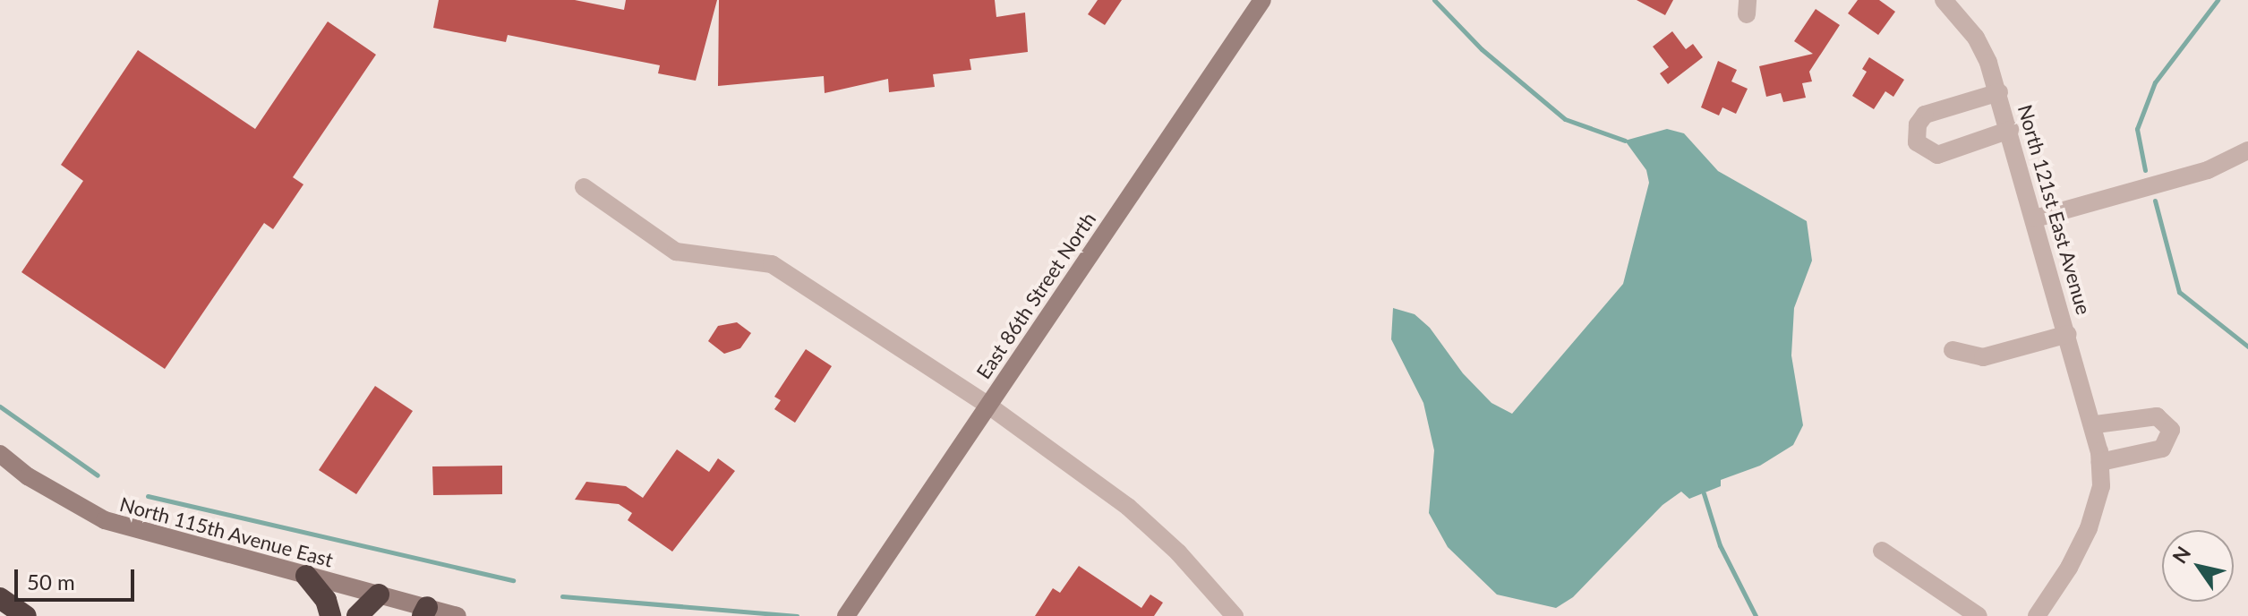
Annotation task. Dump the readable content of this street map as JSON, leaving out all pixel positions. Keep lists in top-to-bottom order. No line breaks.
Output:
{"streets":{"main road":["East 86th Street North","North 115th Avenue East"],"street":["North 121st East Avenue"]},"scale_bar":"50 m","north":"top left"}
